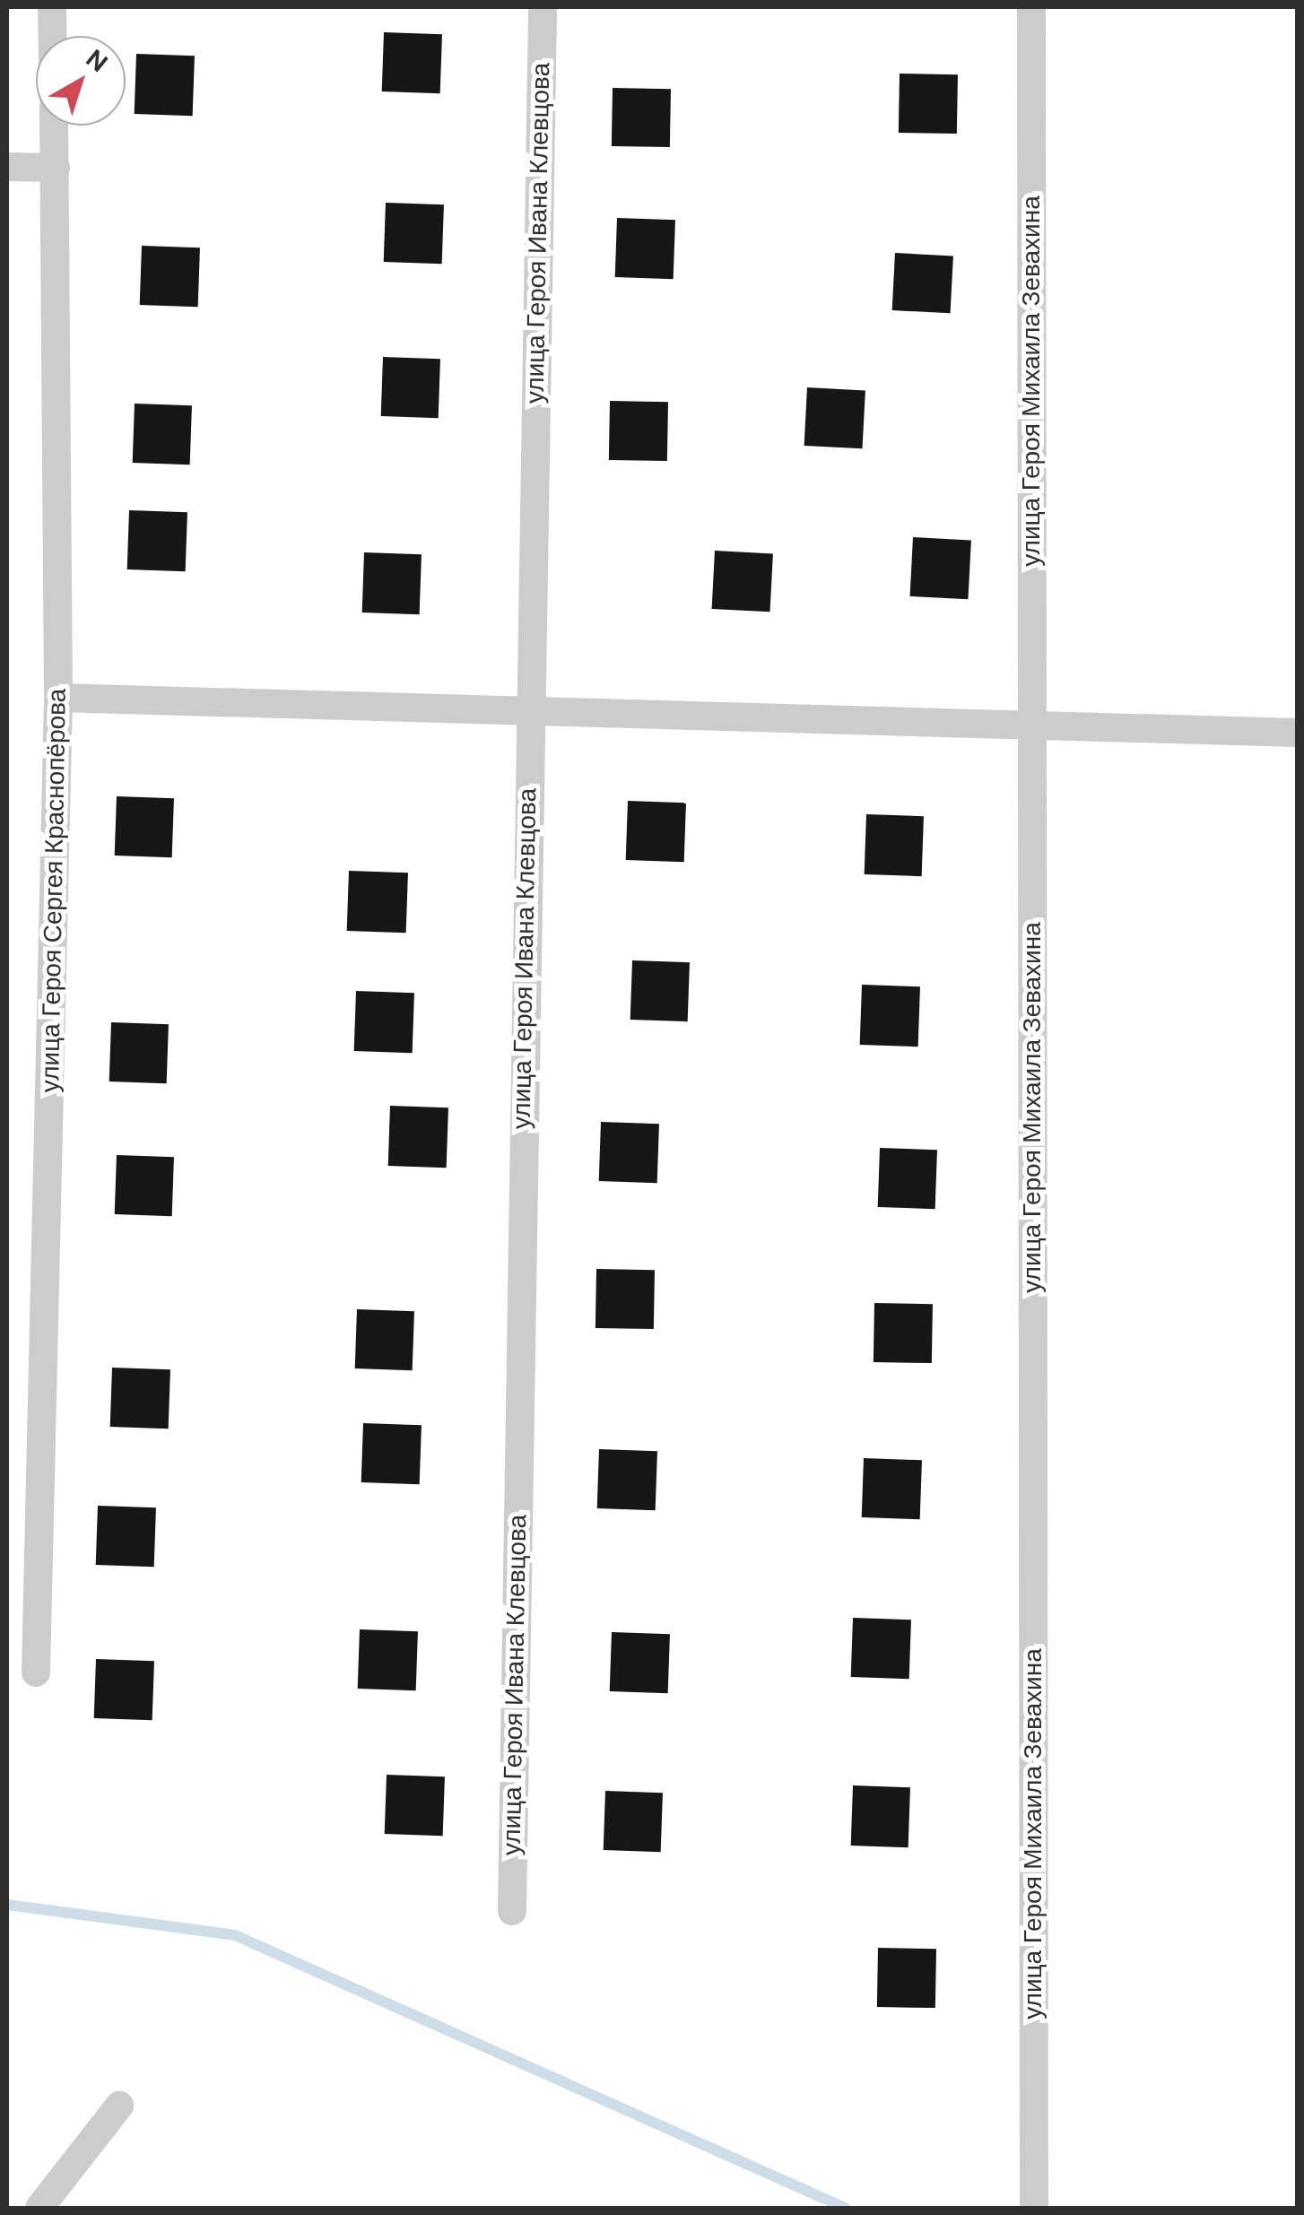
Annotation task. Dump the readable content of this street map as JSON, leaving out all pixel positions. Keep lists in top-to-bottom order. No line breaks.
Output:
{"streets":{"street":["улица Героя Ивана Клевцова","улица Героя Михаила Зевахина","улица Героя Сергея Краснопёрова"]},"north":"top right"}
